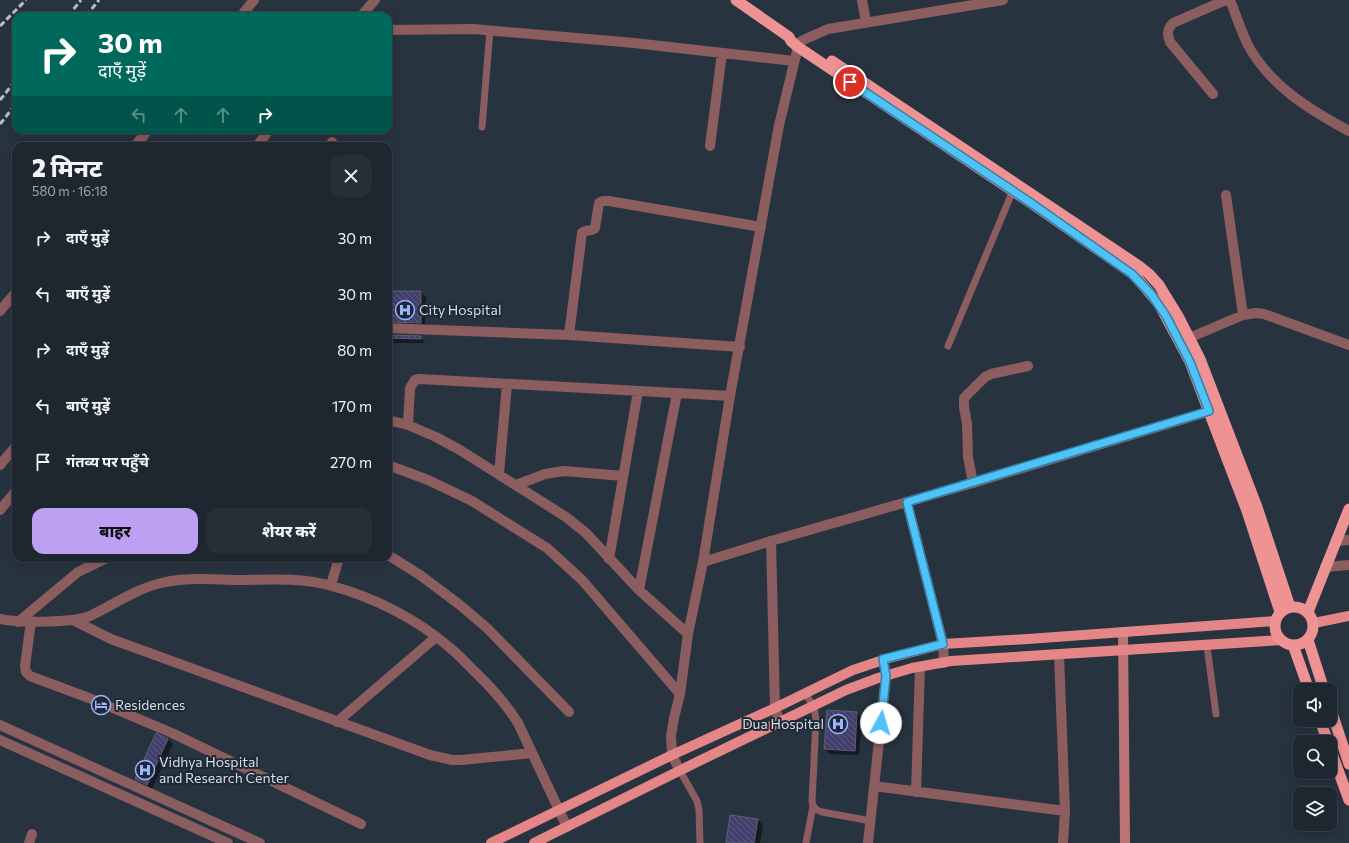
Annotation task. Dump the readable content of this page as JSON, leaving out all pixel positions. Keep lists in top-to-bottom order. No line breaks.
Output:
{"places":{"hospital":["City Hospital","Dua Hospital","Vidhya Hospital and Research Center"],"hotel":["Residences"]},"page":{"turn":["30 m","दाएँ मुड़ें"],"heading":["2 मिनट","580 m · 16:18"],"list":[{"name":"दाएँ मुड़ें","value":"30 m"},{"name":"बाएँ मुड़ें","value":"30 m"},{"name":"दाएँ मुड़ें","value":"80 m"},{"name":"बाएँ मुड़ें","value":"170 m"},{"name":"गंतव्य पर पहुँचे","value":"270 m"}],"buttons":["बाहर","शेयर करें"]}}
